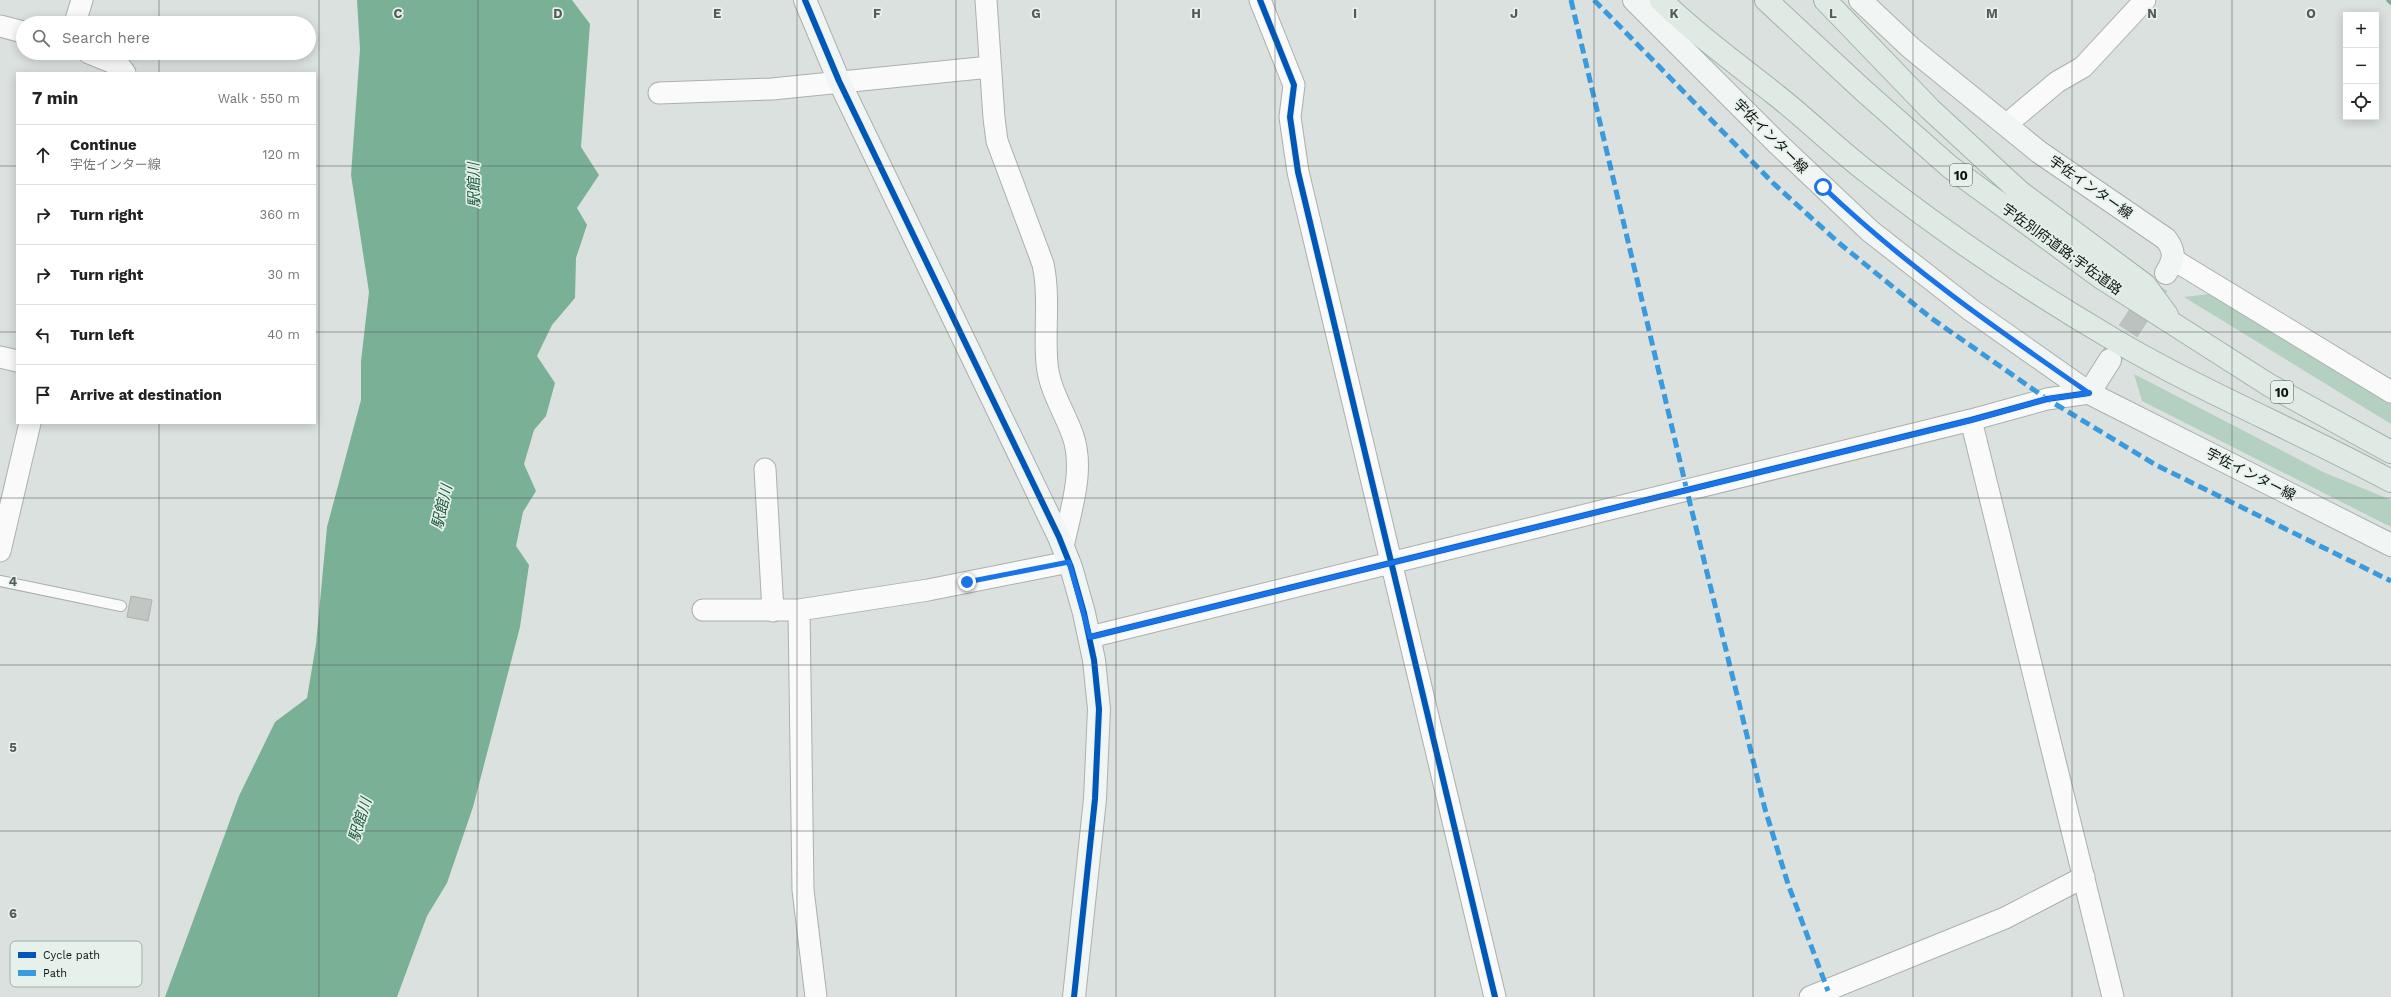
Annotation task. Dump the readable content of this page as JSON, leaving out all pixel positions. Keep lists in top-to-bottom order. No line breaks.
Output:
{"streets":{"highway":["10","宇佐別府道路;宇佐道路"],"main road":["宇佐インター線"]},"water":["駅館川"],"legend":["Cycle path","Path"],"page":{"map_buttons":["+","−"],"search":"Search here","heading":["7 min","Walk · 550 m"],"list":[["Continue","宇佐インター線","120 m"],["Turn right","360 m"],["Turn right","30 m"],["Turn left","40 m"],"Arrive at destination"]},"grid":{"columns":["C","D","E","F","G","H","I","J","K","L","M","N","O"],"rows":["4","5","6"]}}
